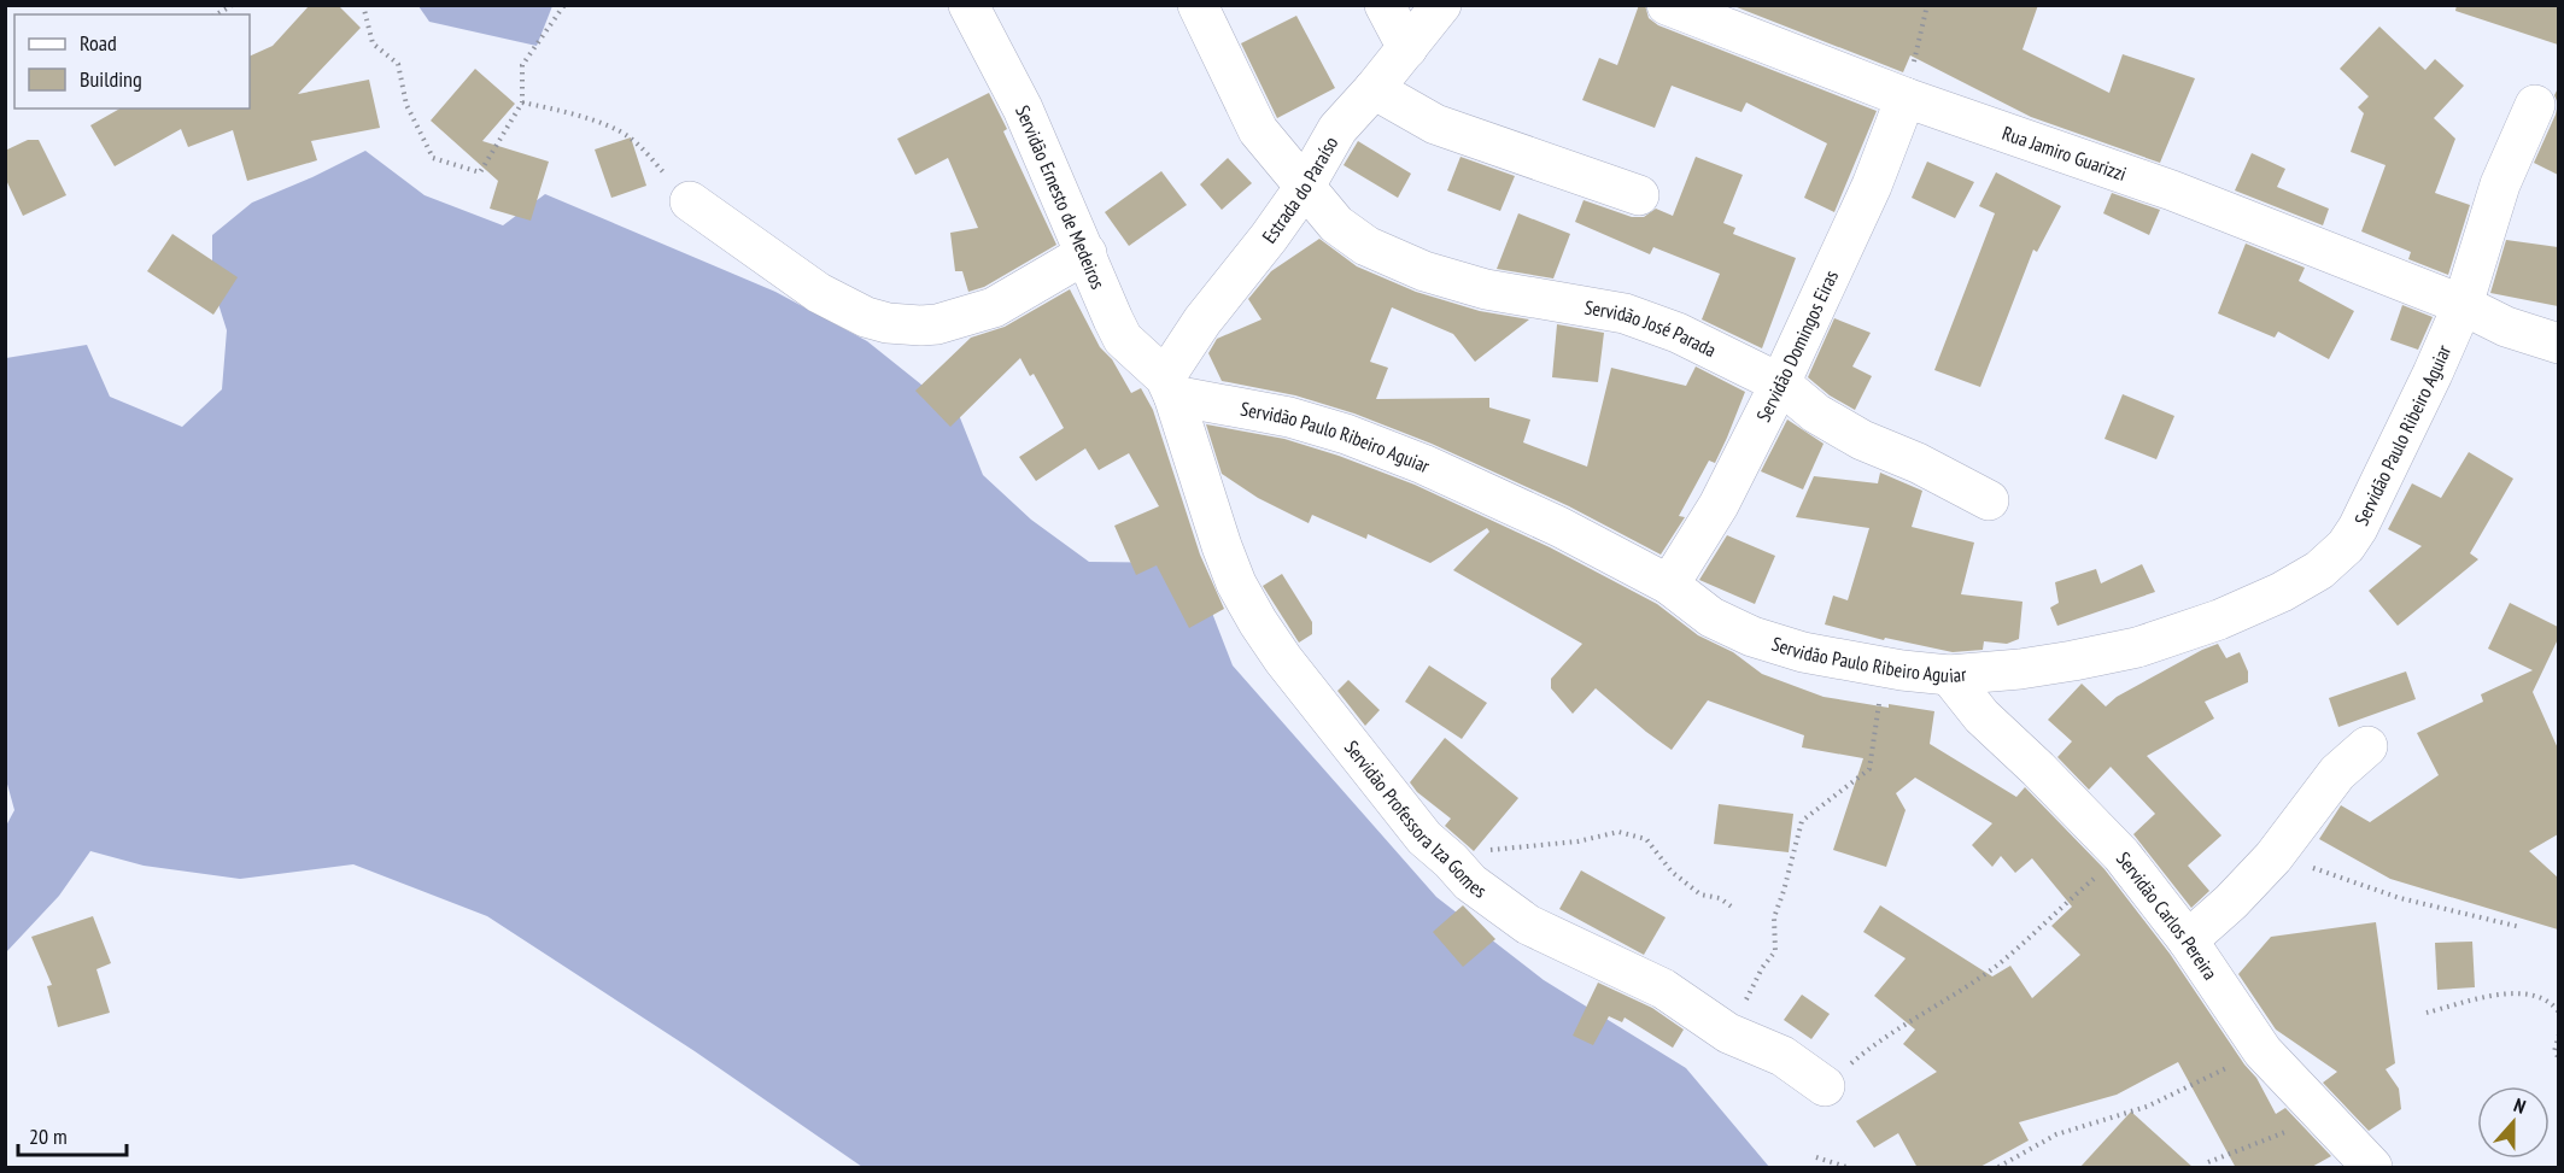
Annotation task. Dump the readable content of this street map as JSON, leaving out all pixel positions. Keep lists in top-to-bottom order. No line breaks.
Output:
{"streets":{"street":["Rua Jamiro Guarizzi","Estrada do Paraíso","Servidão Ernesto de Medeiros","Servidão José Parada","Servidão Domingos Eiras","Servidão Paulo Ribeiro Aguiar","Servidão Professora Iza Gomes","Servidão Carlos Pereira"]},"crossings":[["Rua Jamiro Guarizzi","Servidão Domingos Eiras"],["Rua Jamiro Guarizzi","Servidão Paulo Ribeiro Aguiar"],["Estrada do Paraíso","Servidão Ernesto de Medeiros"],["Estrada do Paraíso","Servidão José Parada"],["Estrada do Paraíso","Servidão Paulo Ribeiro Aguiar"],["Estrada do Paraíso","Servidão Professora Iza Gomes"],["Servidão Ernesto de Medeiros","Servidão Paulo Ribeiro Aguiar"],["Servidão Ernesto de Medeiros","Servidão Professora Iza Gomes"],["Servidão José Parada","Servidão Domingos Eiras"],["Servidão Domingos Eiras","Servidão Paulo Ribeiro Aguiar"],["Servidão Paulo Ribeiro Aguiar","Servidão Professora Iza Gomes"],["Servidão Paulo Ribeiro Aguiar","Servidão Carlos Pereira"]],"legend":["Road","Building"],"scale_bar":"20 m","north":"top"}
